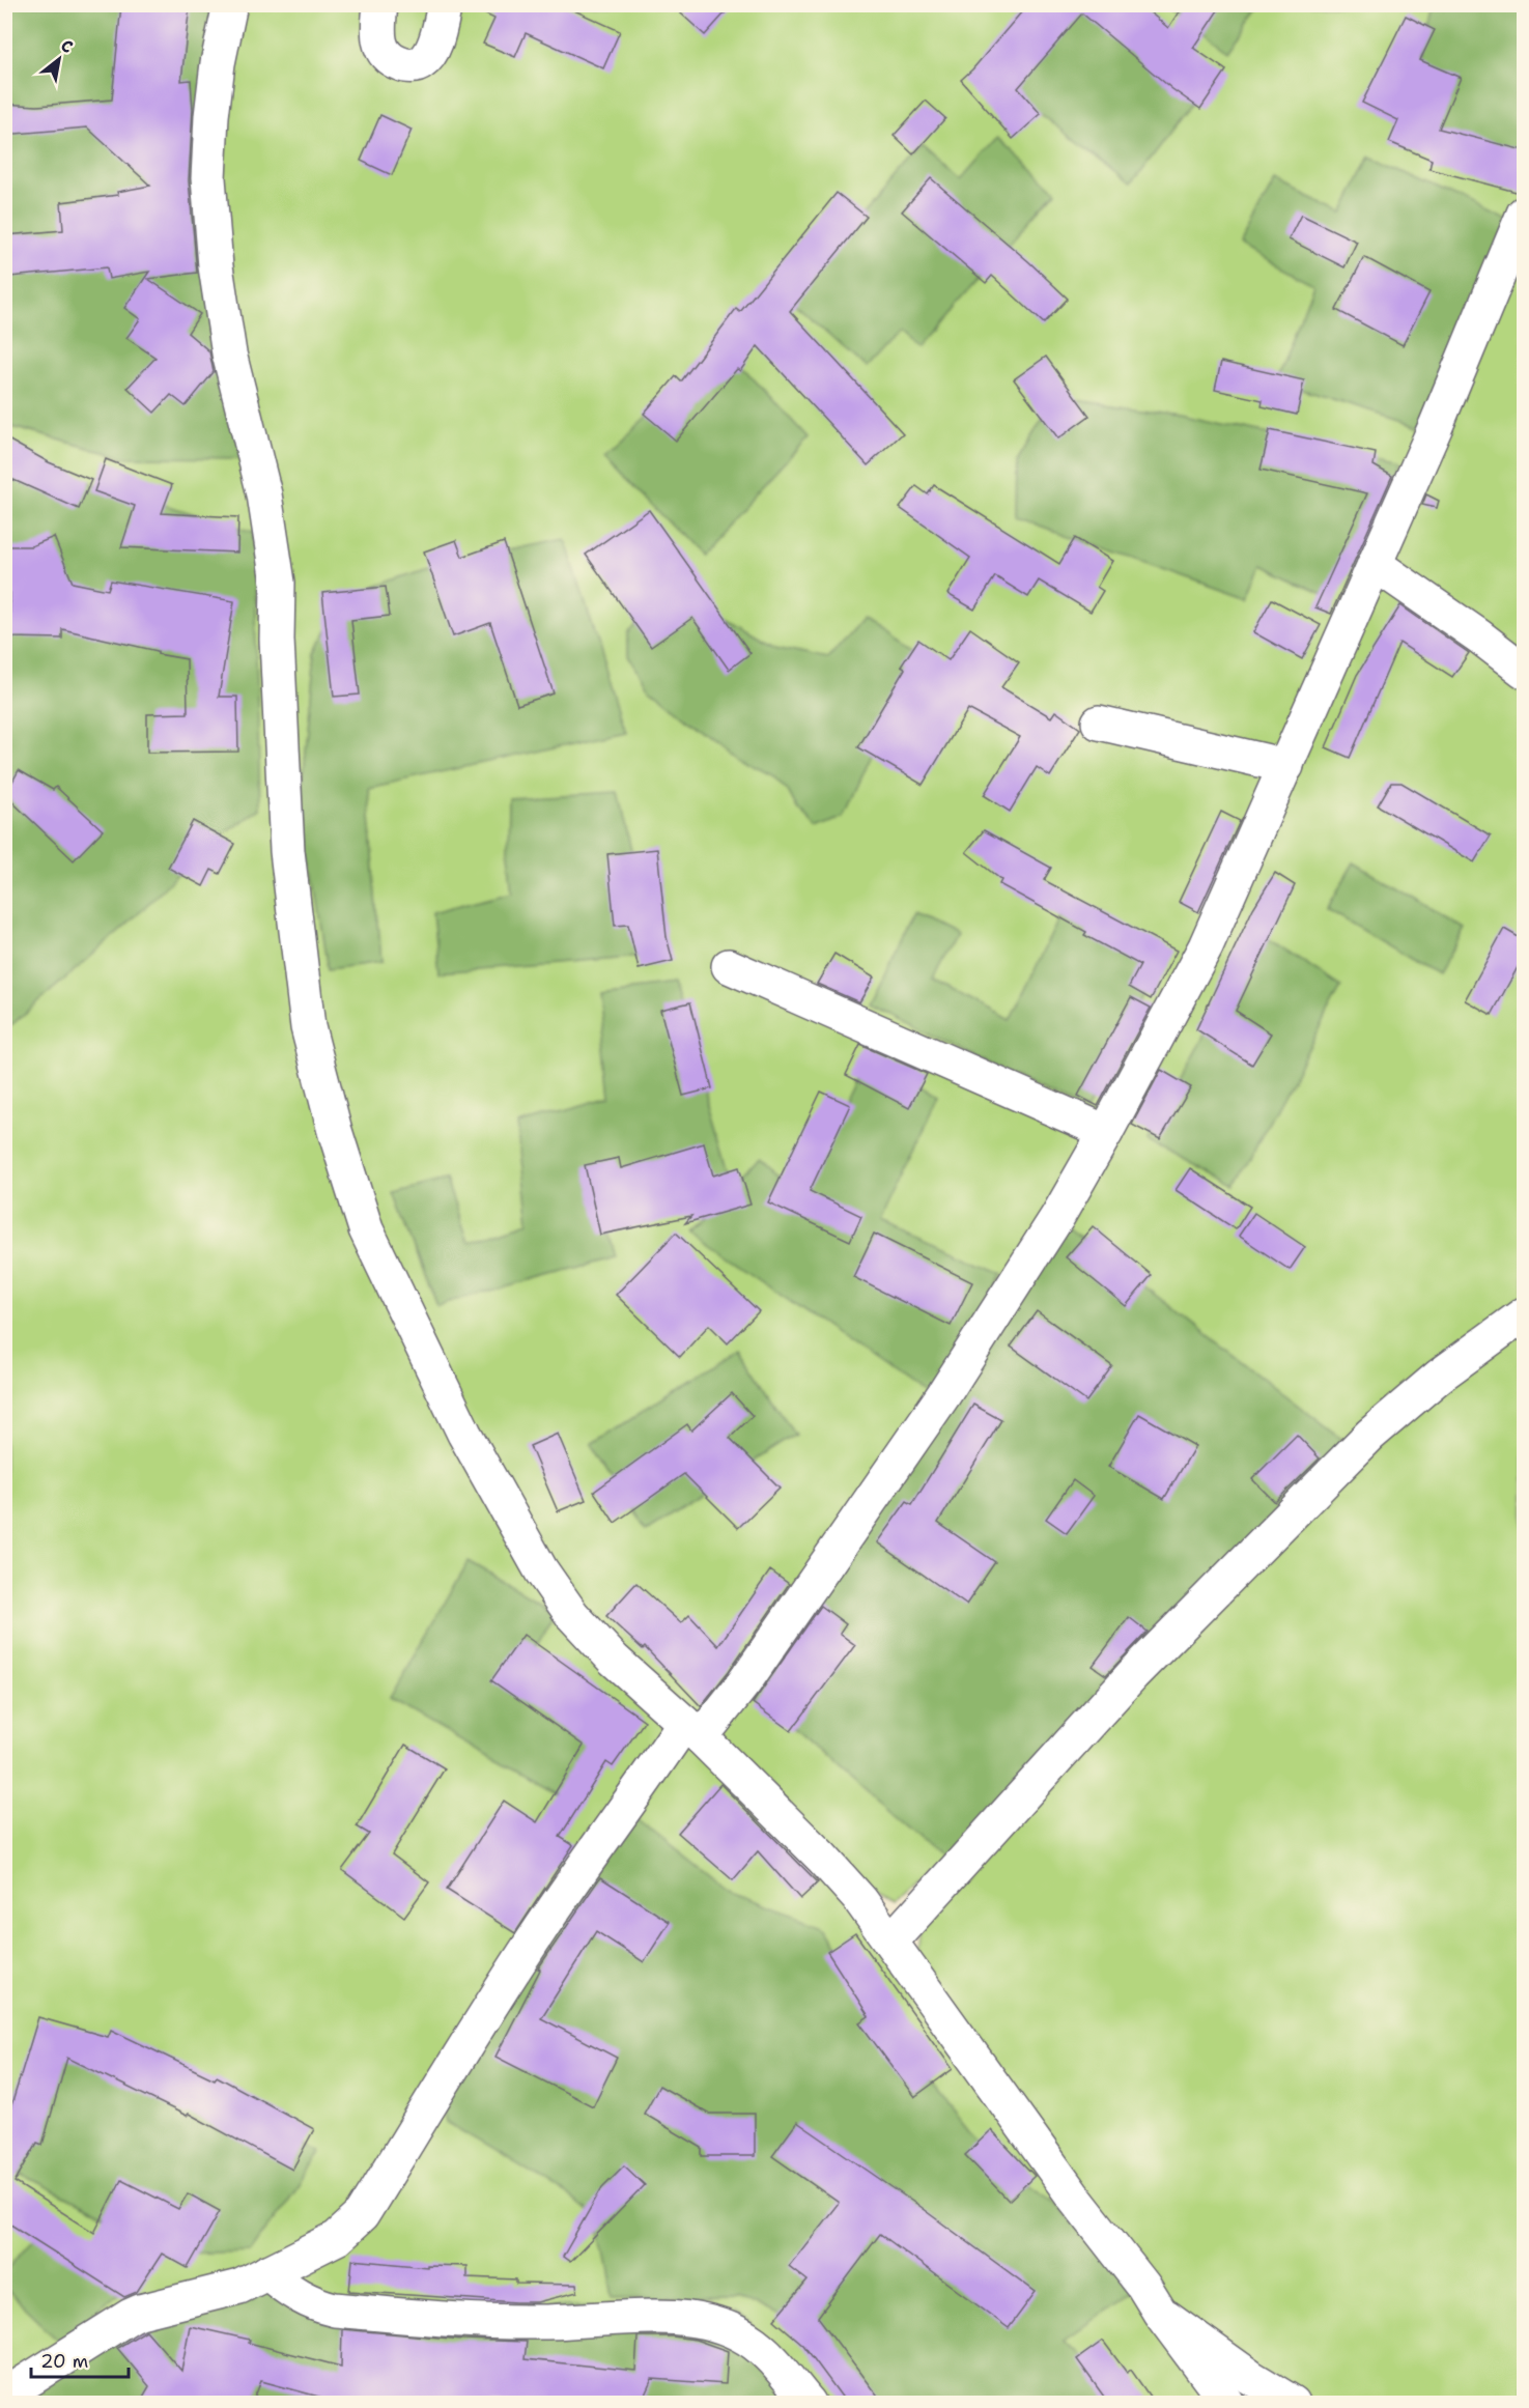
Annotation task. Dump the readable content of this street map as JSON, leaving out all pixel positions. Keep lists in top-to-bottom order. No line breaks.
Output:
{"scale_bar":"20 m","north":"top right"}
